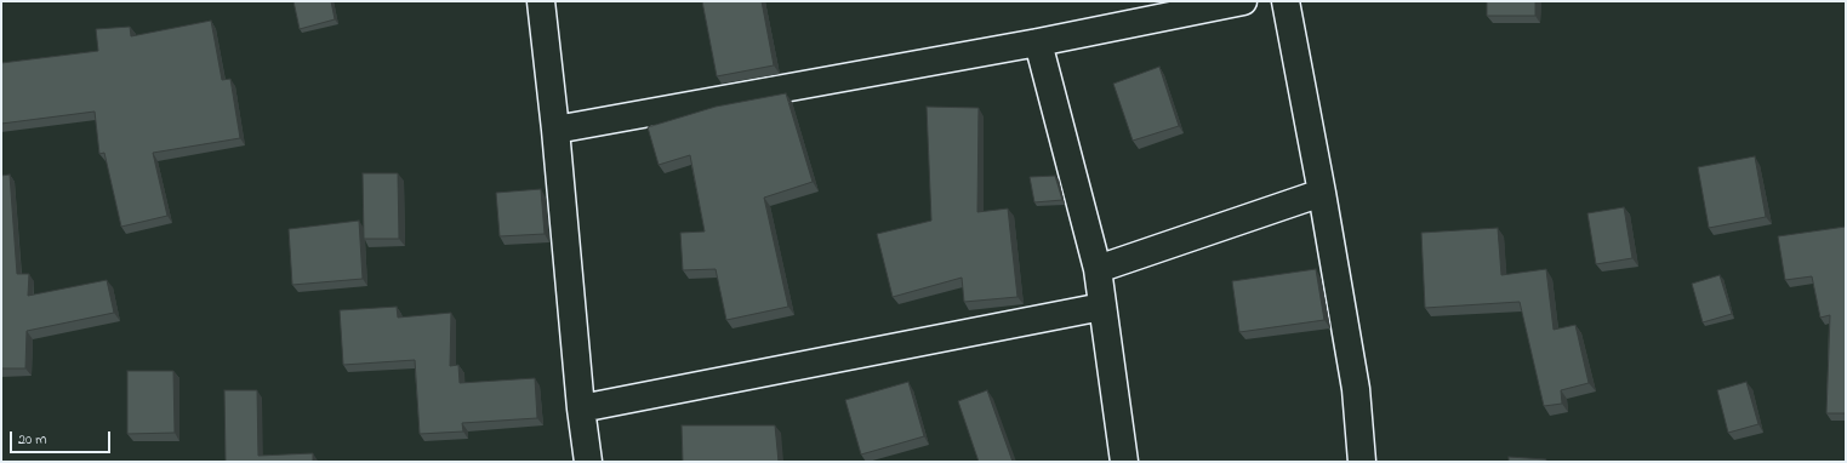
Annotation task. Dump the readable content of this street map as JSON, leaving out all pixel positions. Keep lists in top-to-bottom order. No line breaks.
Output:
{"scale_bar":"20 m"}
